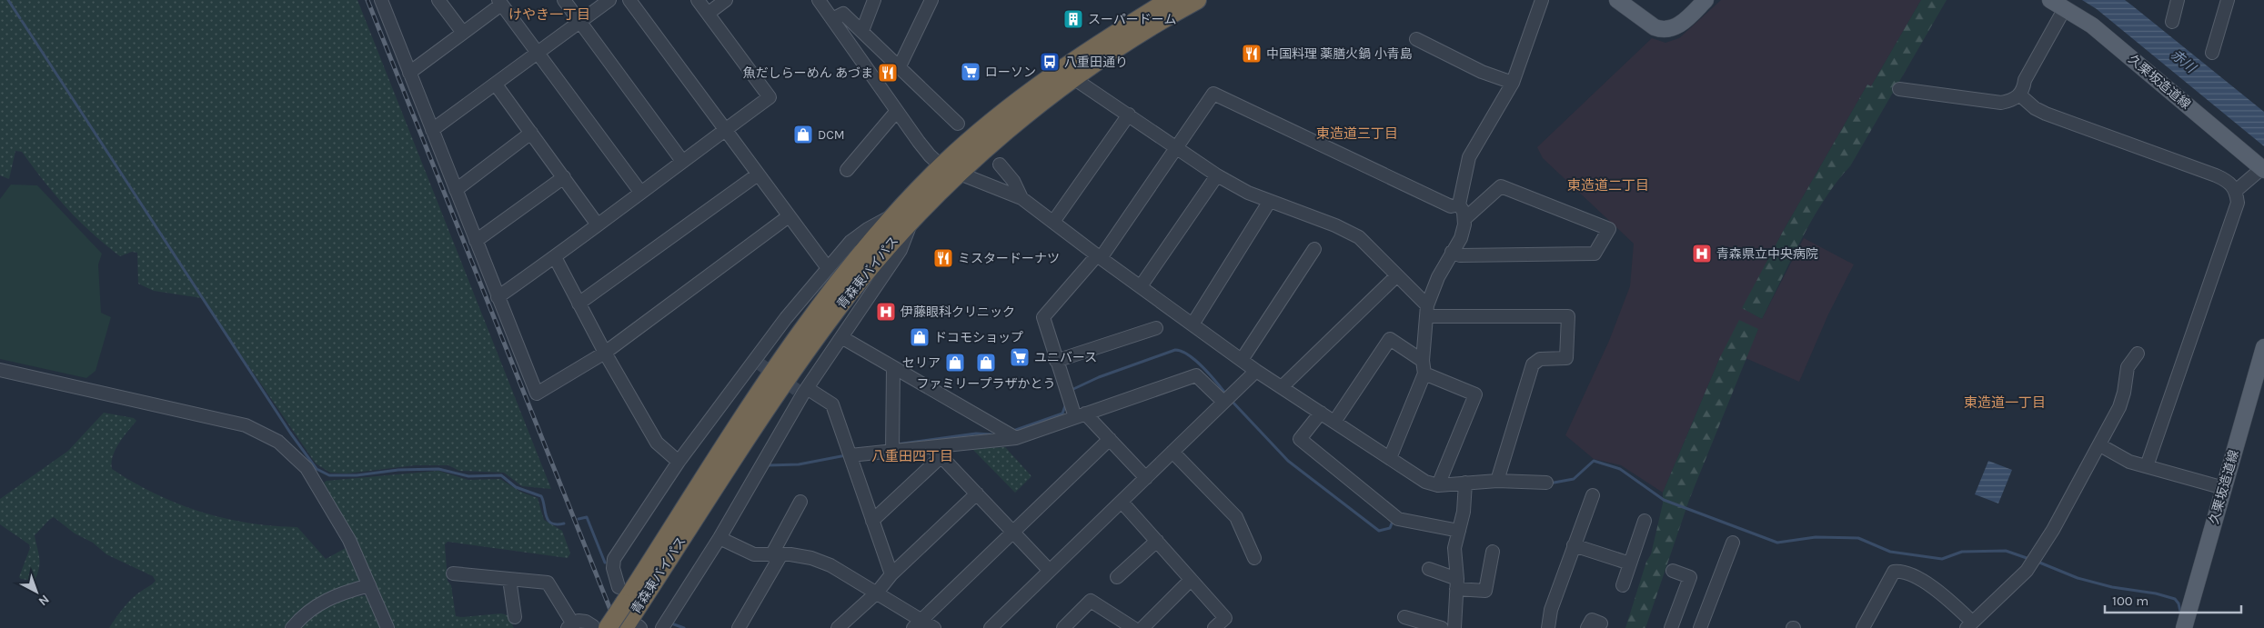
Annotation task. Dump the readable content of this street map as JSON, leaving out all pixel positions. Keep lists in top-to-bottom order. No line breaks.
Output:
{"streets":{"highway":["青森東バイパス"],"main road":["久栗坂造道線"]},"districts":["けやき一丁目","東造道三丁目","東造道二丁目","東造道一丁目","八重田四丁目"],"water":["赤川"],"places":{"building":["スーパードーム"],"restaurant":["中国料理 薬膳火鍋 小青島","魚だしらーめん あづま","ミスタードーナツ"],"bus stop":["八重田通り"],"supermarket":["ローソン","ユニバース"],"shop":["DCM","ドコモショップ","セリア","ファミリープラザかとう"],"hospital":["青森県立中央病院","伊藤眼科クリニック"]},"scale_bar":"100 m","north":"bottom right"}
